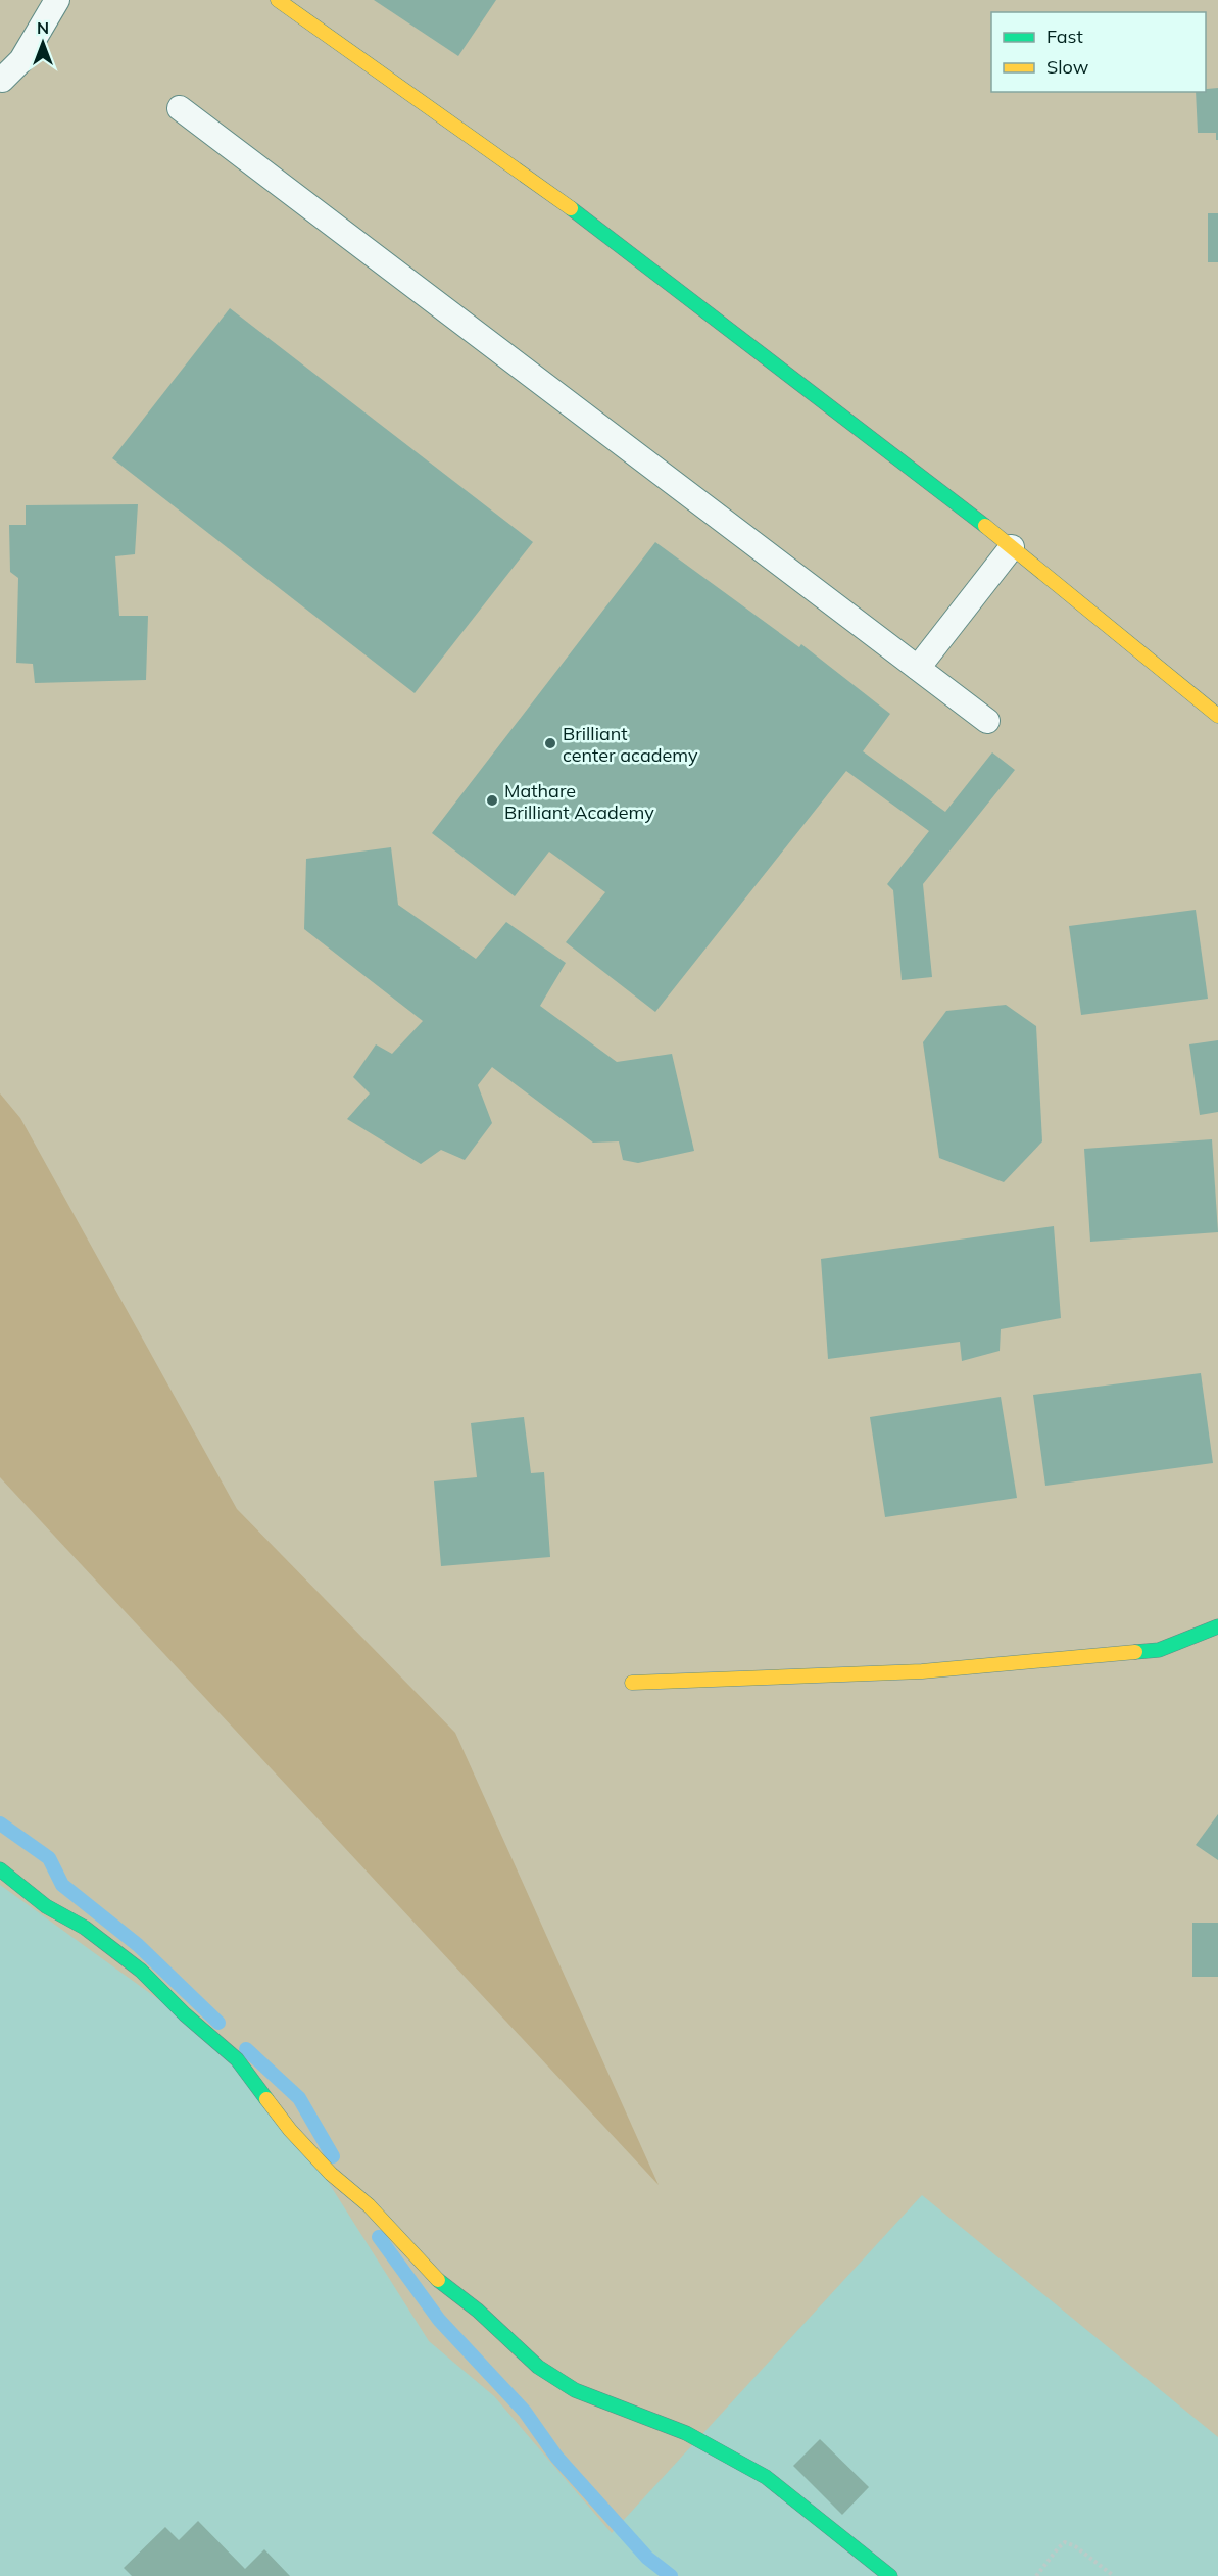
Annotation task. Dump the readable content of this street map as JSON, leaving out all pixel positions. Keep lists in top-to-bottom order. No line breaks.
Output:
{"places":["Brilliant center academy","Mathare Brilliant Academy"],"legend":["Fast","Slow"],"north":"top"}
